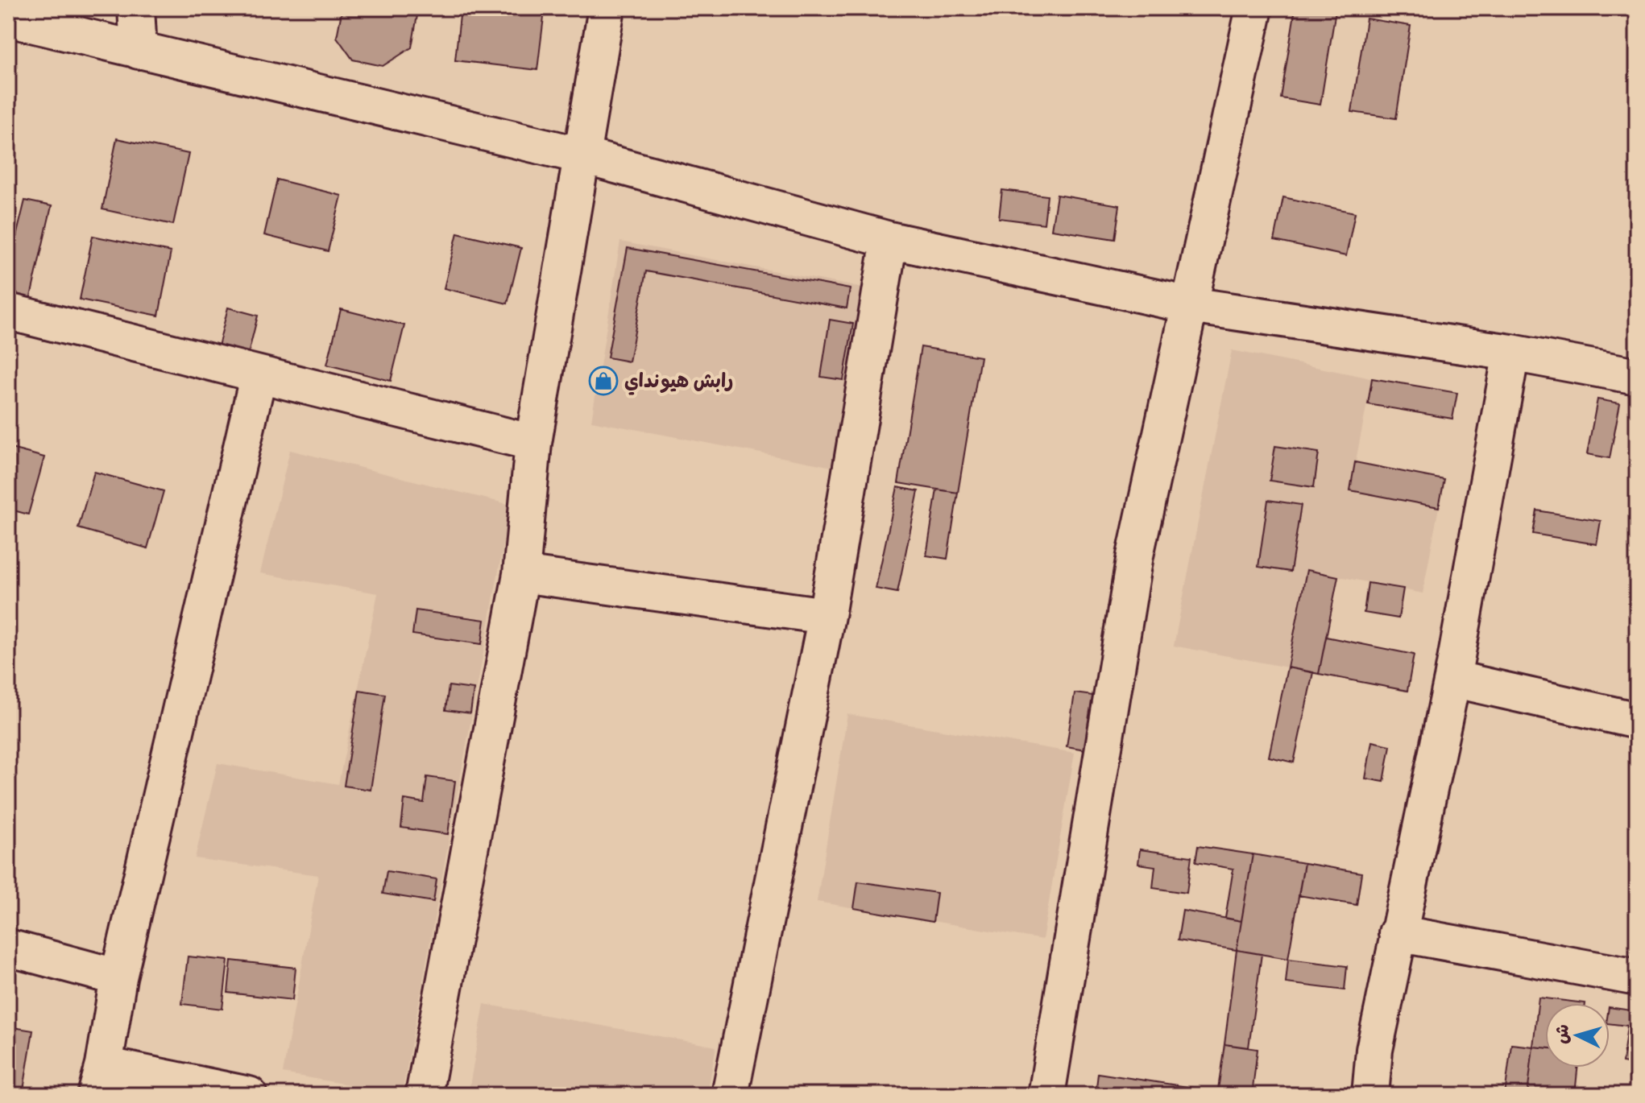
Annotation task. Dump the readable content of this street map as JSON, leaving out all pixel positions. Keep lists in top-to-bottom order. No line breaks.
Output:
{"places":{"shop":["رابش هيونداي"]},"north":"left"}
